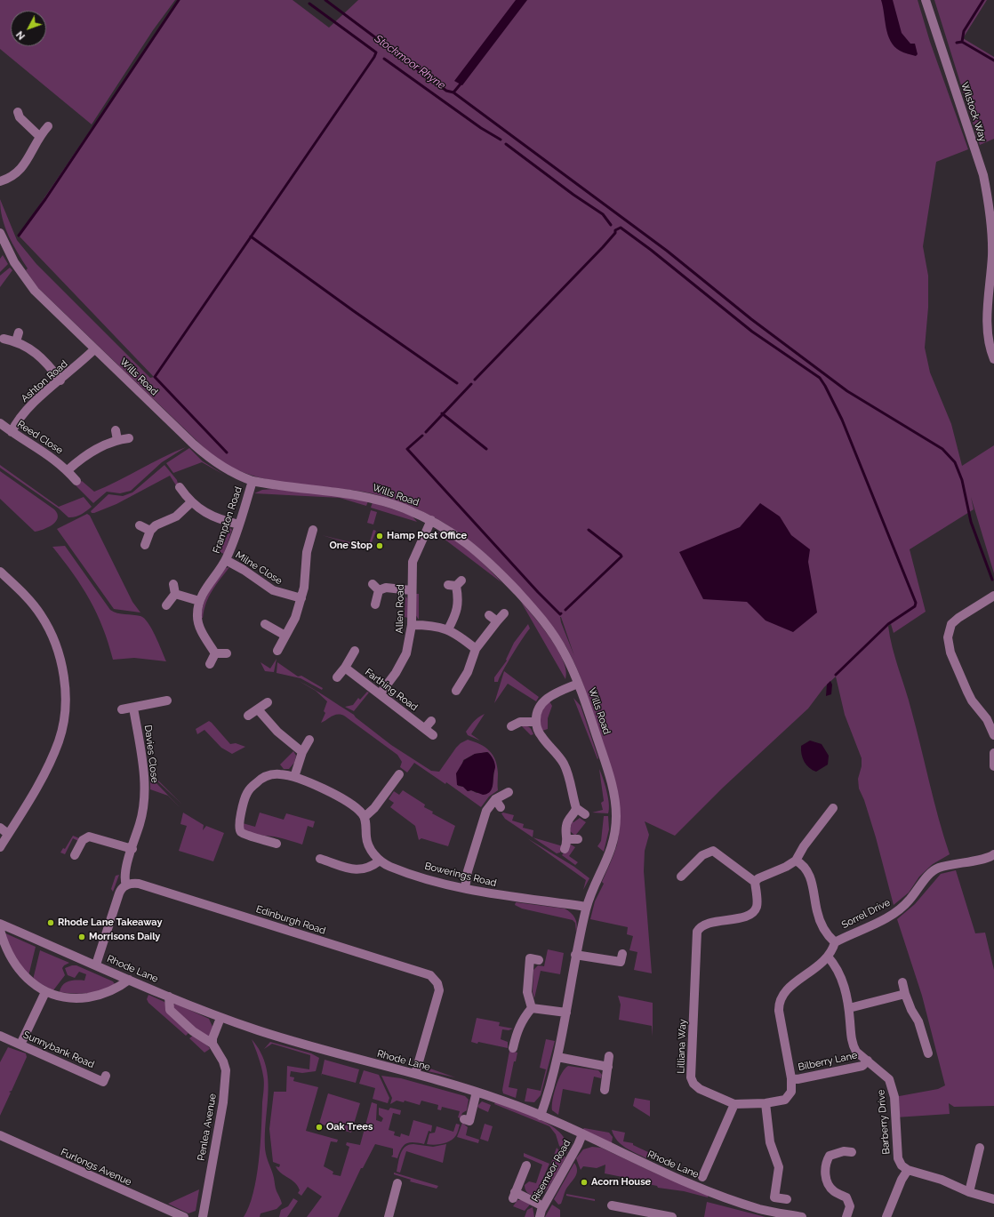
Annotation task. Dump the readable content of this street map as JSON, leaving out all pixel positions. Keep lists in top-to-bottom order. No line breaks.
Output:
{"streets":{"street":["Wilstock Way","Wills Road","Ashton Road","Reed Close","Frampton Road","Milne Close","Allen Road","Farthing Road","Davies Close","Bowerings Road","Sorrel Drive","Edinburgh Road","Rhode Lane","Lilliana Way","Sunnybank Road","Bilberry Lane","Barberry Drive","Penlea Avenue","Furlongs Avenue","Risemoor Road"]},"crossings":[["Wills Road","Ashton Road"],["Wills Road","Frampton Road"],["Wills Road","Allen Road"],["Wills Road","Bowerings Road"],["Ashton Road","Reed Close"],["Frampton Road","Milne Close"],["Allen Road","Farthing Road"],["Davies Close","Edinburgh Road"],["Sorrel Drive","Lilliana Way"],["Edinburgh Road","Rhode Lane"],["Rhode Lane","Risemoor Road"],["Lilliana Way","Bilberry Lane"],["Lilliana Way","Barberry Drive"],["Bilberry Lane","Barberry Drive"]],"water":["Stockmoor Rhyne"],"places":["Hamp Post Office","One Stop","Rhode Lane Takeaway","Morrisons Daily","Oak Trees","Acorn House"],"north":"bottom left"}
